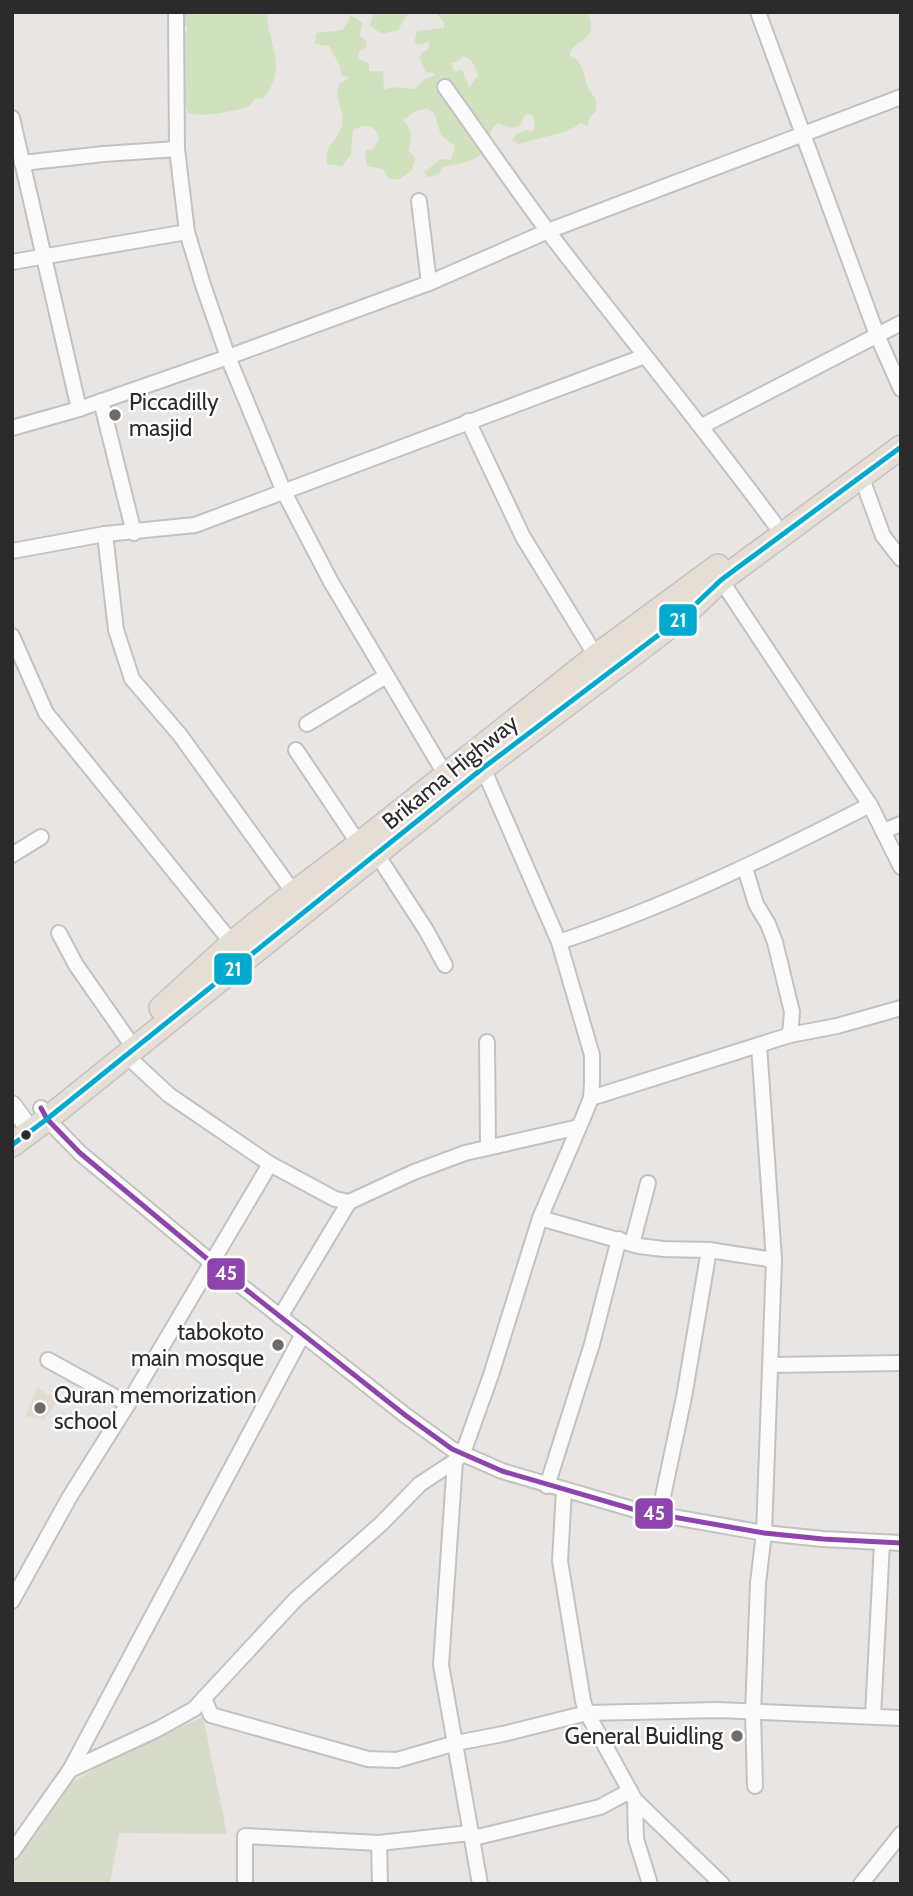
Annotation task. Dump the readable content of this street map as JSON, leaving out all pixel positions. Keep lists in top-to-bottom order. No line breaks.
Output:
{"streets":{"highway":["Brikama Highway"]},"places":["Piccadilly masjid","tabokoto main mosque","Quran memorization school","General Buidling"],"lines":["transit line 21","transit line 45"]}
